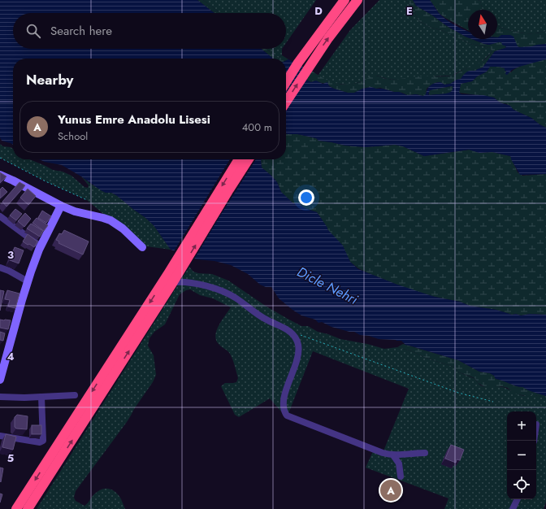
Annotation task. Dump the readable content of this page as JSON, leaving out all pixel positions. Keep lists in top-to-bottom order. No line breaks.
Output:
{"water":["Dicle Nehri"],"north":"top","page":{"search":"Search here","heading":"Nearby","list":[{"mark":"A","name":"Yunus Emre Anadolu Lisesi","note":"School","value":"400 m"}],"map_buttons":["+","−"],"pins":"A"},"grid":{"columns":["D","E"],"rows":["3","4","5"]}}
